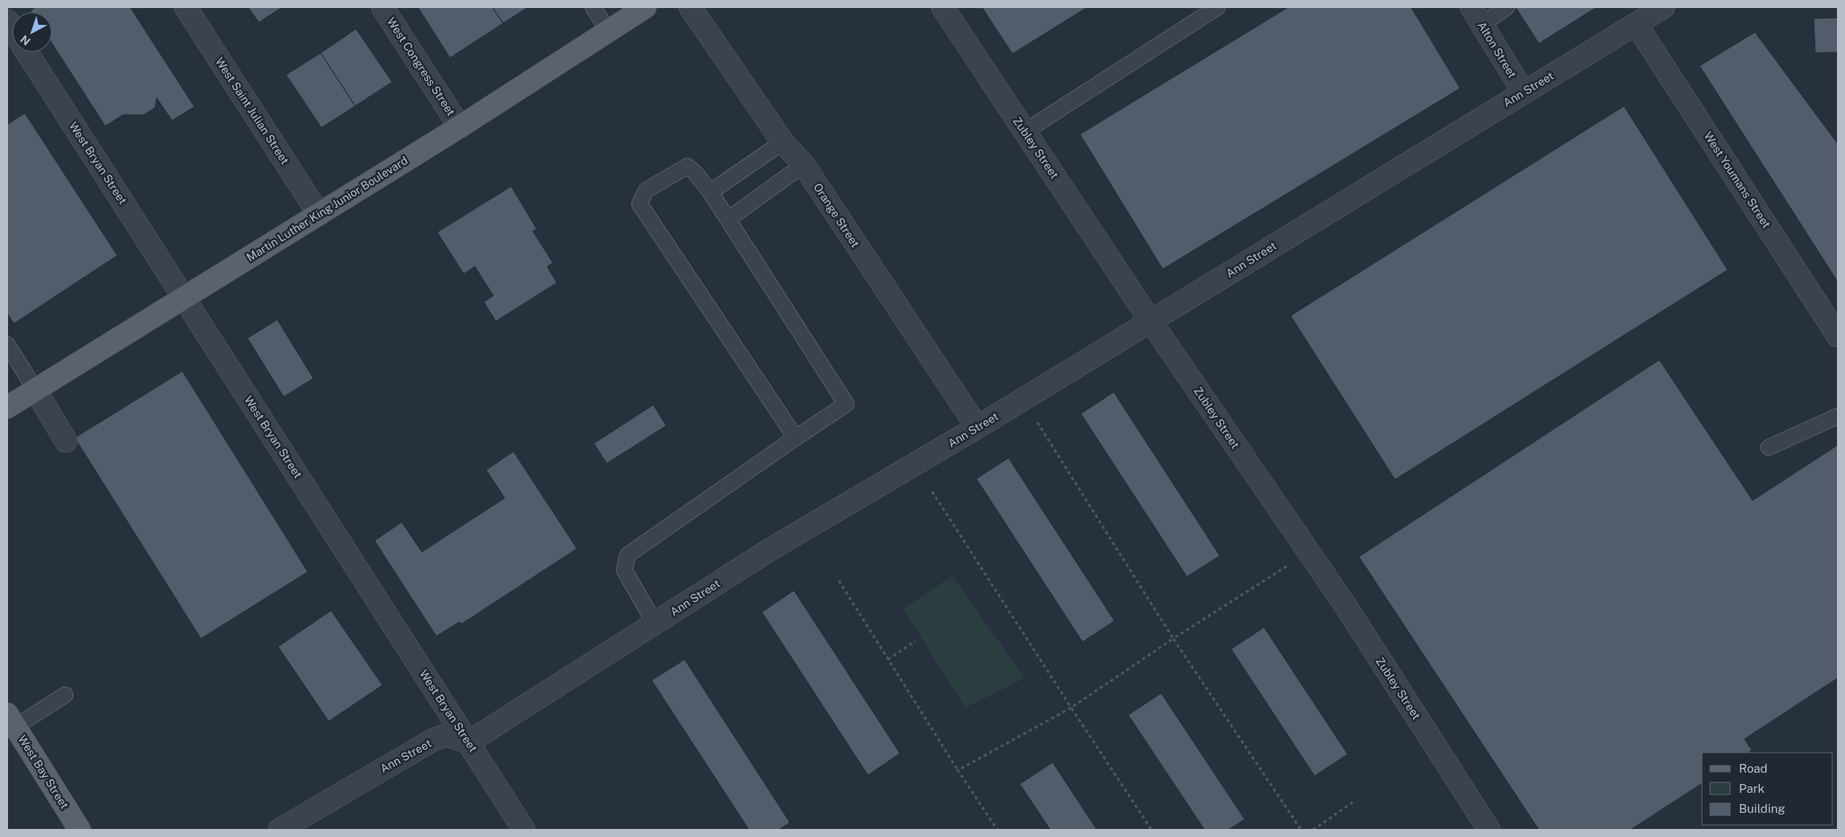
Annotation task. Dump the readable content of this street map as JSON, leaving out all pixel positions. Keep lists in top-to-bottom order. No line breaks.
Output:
{"streets":{"main road":["Martin Luther King Junior Boulevard","West Bay Street"],"street":["Alton Street","West Congress Street","Ann Street","West Saint Julian Street","Zubley Street","West Bryan Street","West Youmans Street","Orange Street"]},"crossings":[["Alton Street","Ann Street"],["West Congress Street","Martin Luther King Junior Boulevard"],["Ann Street","Zubley Street"],["Ann Street","West Bryan Street"],["Ann Street","West Youmans Street"],["Ann Street","Orange Street"],["West Saint Julian Street","Martin Luther King Junior Boulevard"],["West Bryan Street","Martin Luther King Junior Boulevard"]],"legend":["Road","Park","Building"],"north":"bottom left"}
